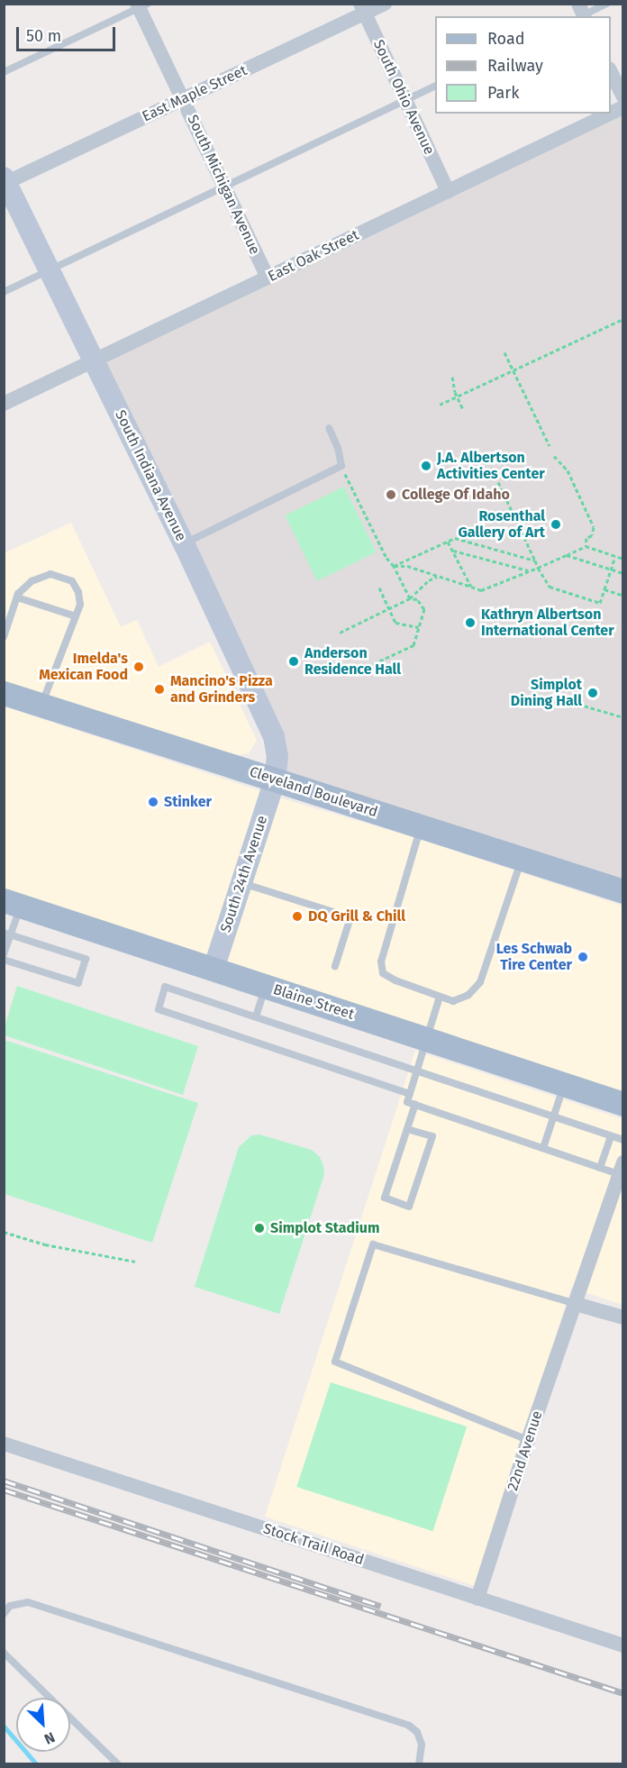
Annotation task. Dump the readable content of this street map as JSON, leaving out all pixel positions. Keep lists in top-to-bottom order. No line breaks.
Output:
{"streets":{"main road":["South Indiana Avenue","Cleveland Boulevard","South 24th Avenue","Blaine Street"],"street":["East Maple Street","South Ohio Avenue","South Michigan Avenue","East Oak Street","22nd Avenue","Stock Trail Road"]},"crossings":[["East Maple Street","South Ohio Avenue"],["East Maple Street","South Michigan Avenue"],["East Maple Street","South Indiana Avenue"],["South Ohio Avenue","East Oak Street"],["South Michigan Avenue","East Oak Street"],["East Oak Street","South Indiana Avenue"],["South Indiana Avenue","Cleveland Boulevard"],["South Indiana Avenue","South 24th Avenue"],["Cleveland Boulevard","South 24th Avenue"],["South 24th Avenue","Blaine Street"],["22nd Avenue","Stock Trail Road"]],"places":["J.A. Albertson Activities Center","College Of Idaho","Rosenthal Gallery of Art","Kathryn Albertson International Center","Anderson Residence Hall","Imelda's Mexican Food","Mancino's Pizza and Grinders","Simplot Dining Hall","Stinker","DQ Grill & Chill","Les Schwab Tire Center","Simplot Stadium"],"legend":["Road","Railway","Park"],"scale_bar":"50 m","north":"bottom right"}
